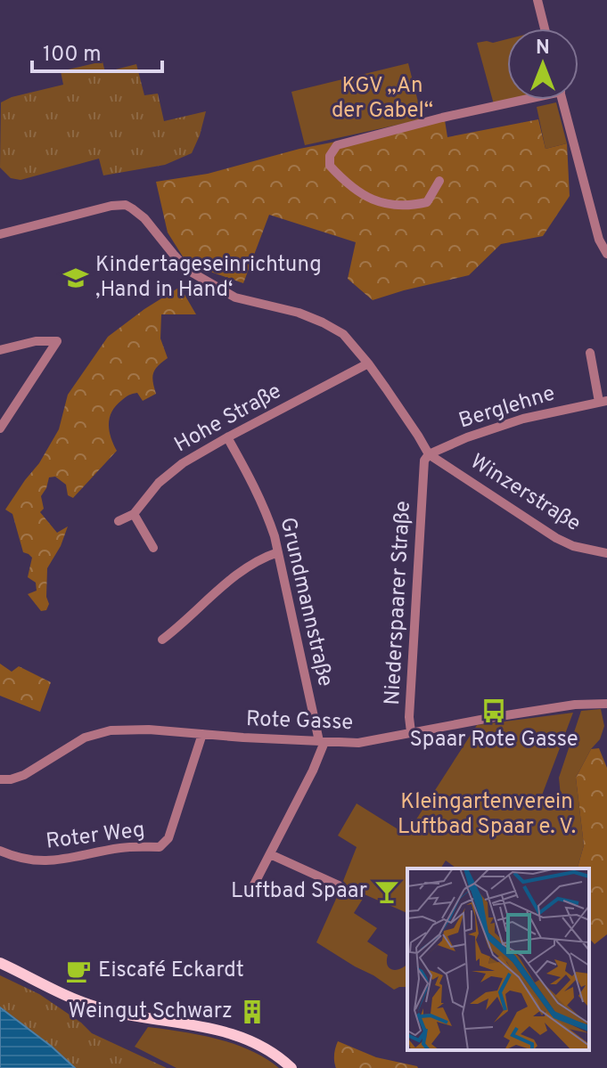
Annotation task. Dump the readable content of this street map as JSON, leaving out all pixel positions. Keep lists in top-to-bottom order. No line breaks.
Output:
{"streets":{"street":["Berglehne","Hohe Straße","Winzerstraße","Grundmannstraße","Niederspaarer Straße","Rote Gasse","Roter Weg"]},"crossings":[["Berglehne","Winzerstraße"],["Berglehne","Niederspaarer Straße"],["Hohe Straße","Grundmannstraße"],["Winzerstraße","Niederspaarer Straße"],["Grundmannstraße","Rote Gasse"],["Niederspaarer Straße","Rote Gasse"],["Rote Gasse","Roter Weg"]],"parks":["KGV „An der Gabel“","Kleingartenverein Luftbad Spaar e. V."],"places":{"school or university":["Kindertageseinrichtung ‚Hand in Hand‘"],"bus stop":["Spaar Rote Gasse"],"bar":["Luftbad Spaar"],"cafe":["Eiscafé Eckardt"],"building":["Weingut Schwarz"]},"scale_bar":"100 m","north":"top"}
